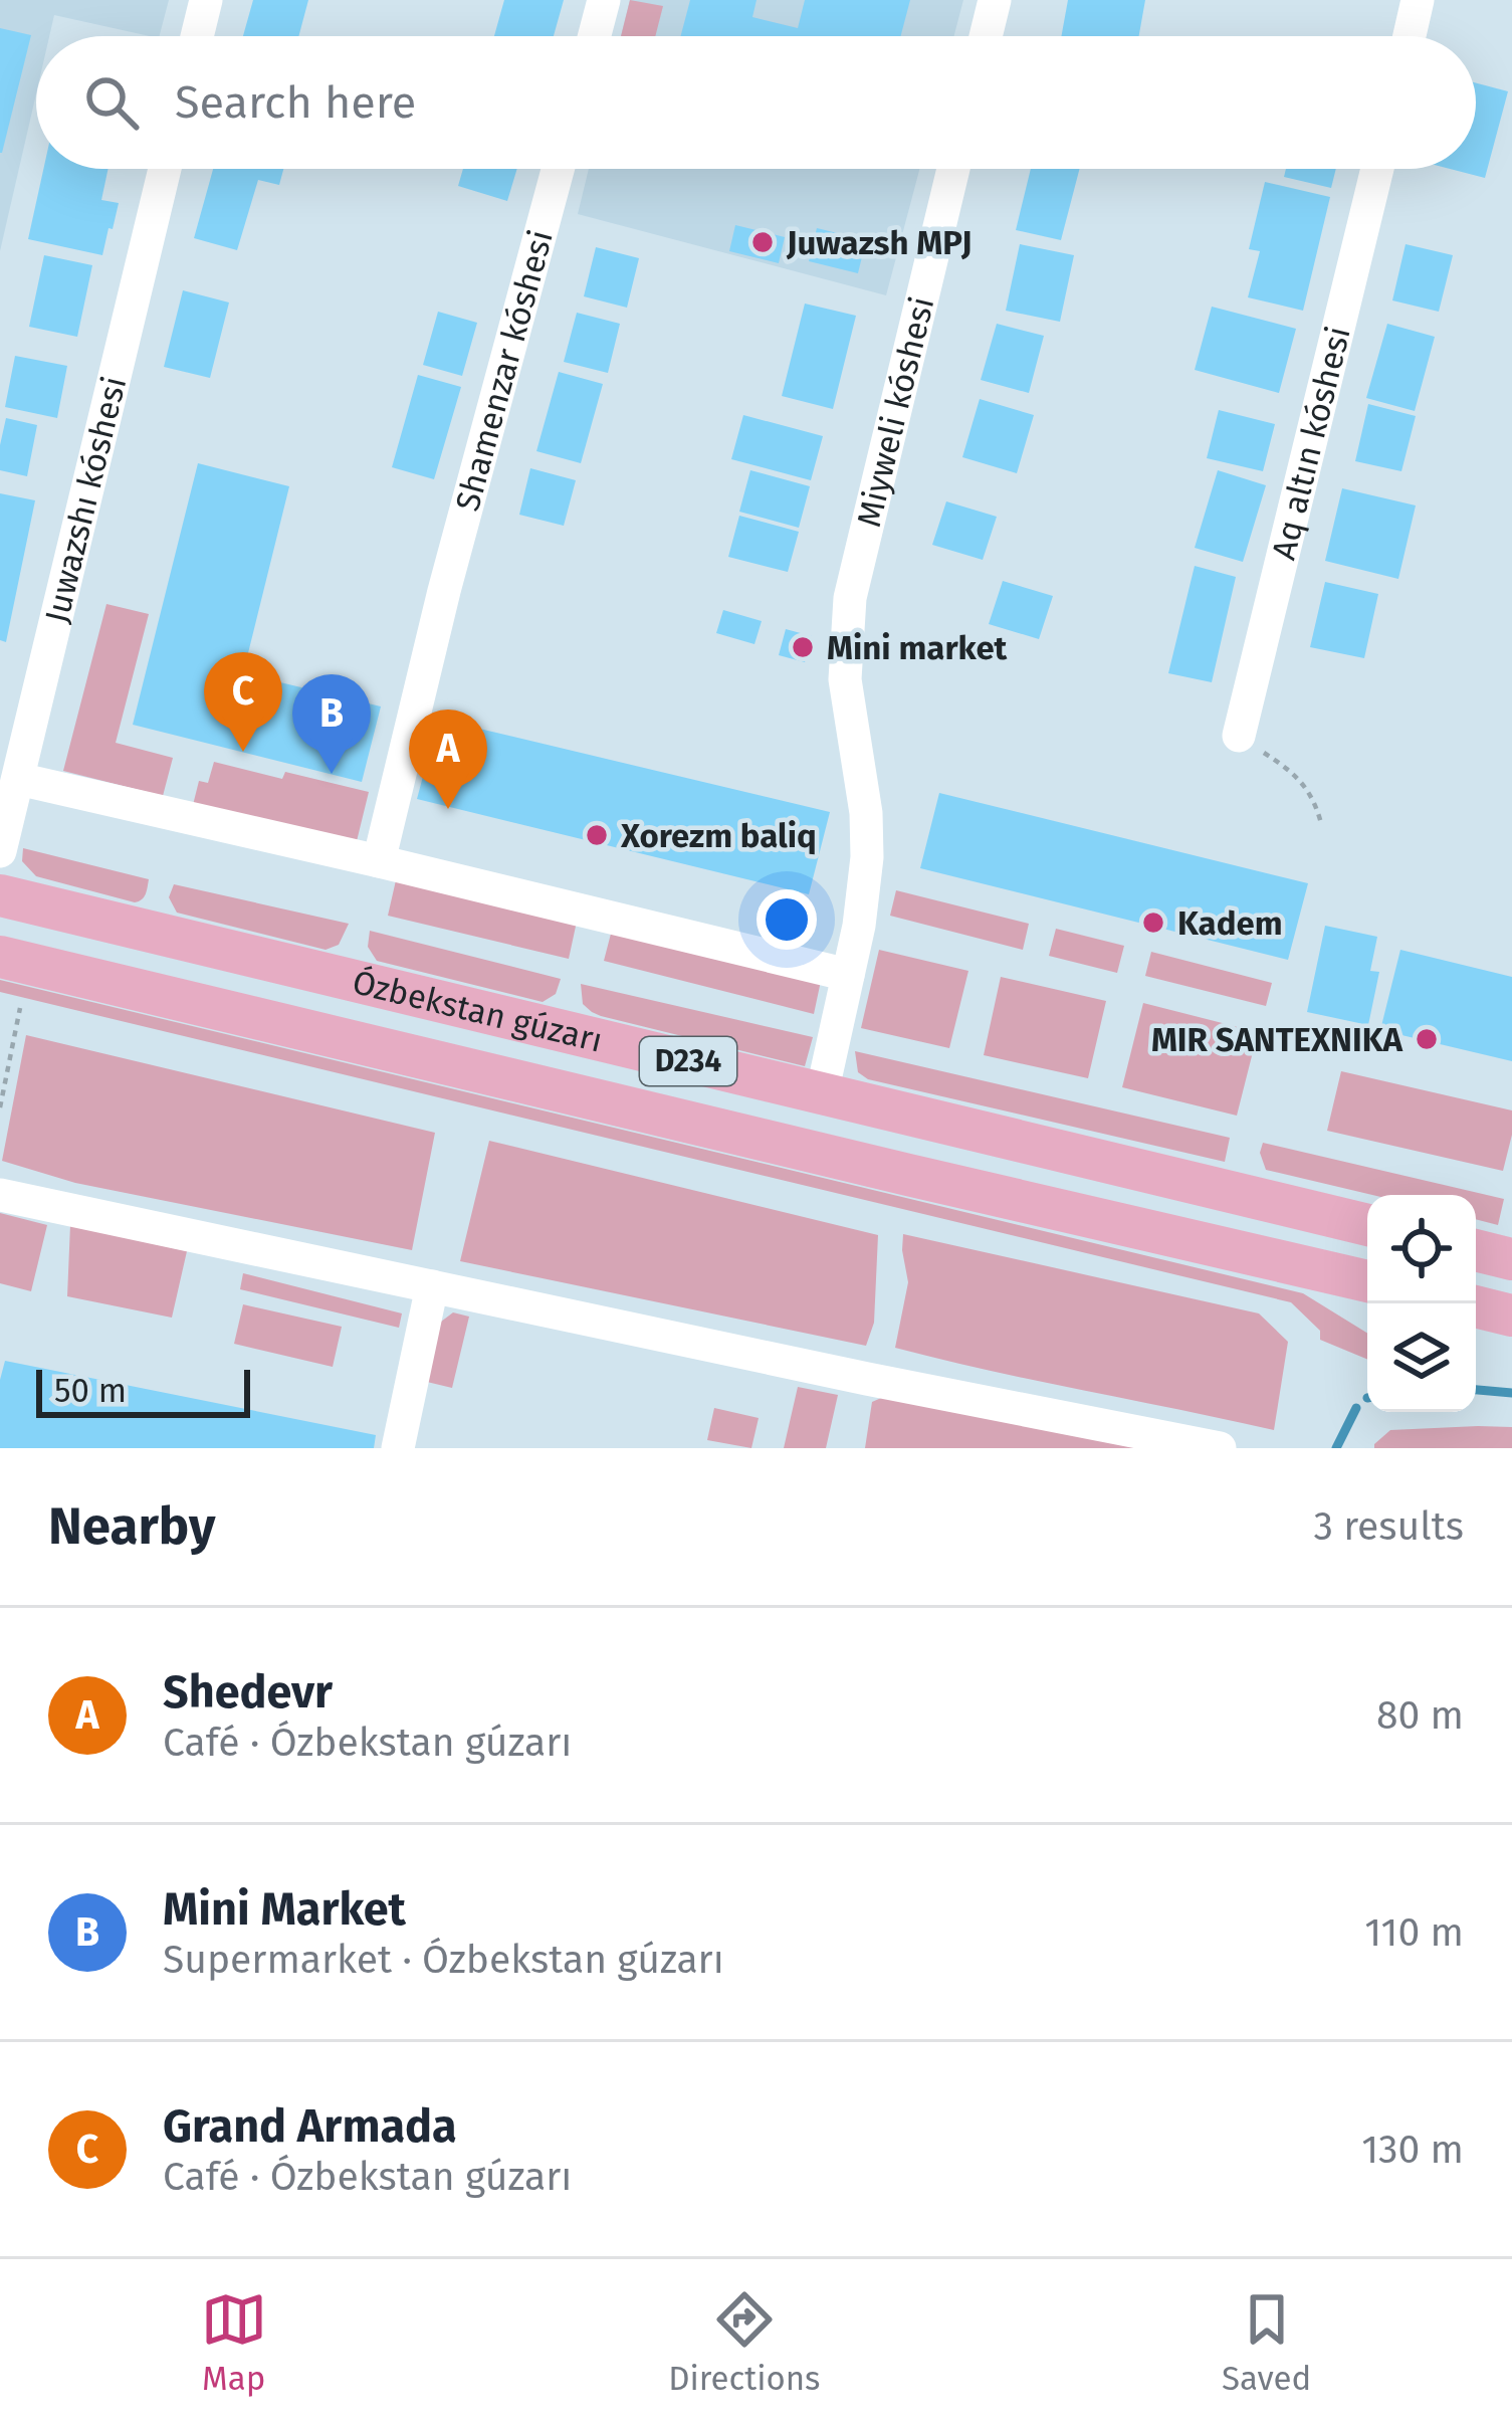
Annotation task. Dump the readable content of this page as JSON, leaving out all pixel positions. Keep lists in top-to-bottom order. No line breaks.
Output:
{"streets":{"main road":["Ózbekstan gúzarı","D234"],"street":["Shamenzar kóshesi","Miyweli kóshesi","Aq altın kóshesi","Juwazshı kóshesi"]},"crossings":[["Miyweli kóshesi","Ózbekstan gúzarı"]],"places":["Juwazsh MPJ","Mini market","Xorezm baliq","Kadem","MIR SANTEXNIKA"],"scale_bar":"50 m","page":{"search":"Search here","pins":["C","B","A"],"scale":"50 m","heading":["Nearby","3 results"],"list":[{"mark":"A","name":"Shedevr","note":"Café · Ózbekstan gúzarı","value":"80 m"},{"mark":"B","name":"Mini Market","note":"Supermarket · Ózbekstan gúzarı","value":"110 m"},{"mark":"C","name":"Grand Armada","note":"Café · Ózbekstan gúzarı","value":"130 m"}],"nav":["Map","Directions","Saved"]}}
